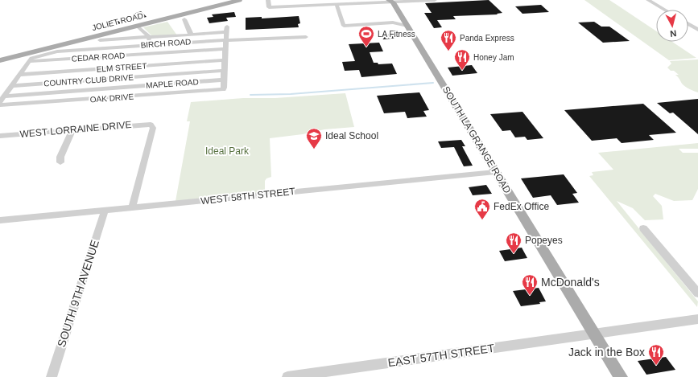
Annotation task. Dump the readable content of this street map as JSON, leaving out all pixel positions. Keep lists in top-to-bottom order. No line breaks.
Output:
{"streets":{"main road":["JOLIET ROAD","SOUTH LA GRANGE ROAD"],"street":["BIRCH ROAD","CEDAR ROAD","ELM STREET","COUNTRY CLUB DRIVE","MAPLE ROAD","OAK DRIVE","WEST LORRAINE DRIVE","WEST 58TH STREET","SOUTH 9TH AVENUE","EAST 57TH STREET"]},"crossings":[["BIRCH ROAD","CEDAR ROAD"],["MAPLE ROAD","OAK DRIVE"],["WEST LORRAINE DRIVE","WEST 58TH STREET"],["SOUTH LA GRANGE ROAD","WEST 58TH STREET"],["SOUTH LA GRANGE ROAD","EAST 57TH STREET"],["WEST 58TH STREET","SOUTH 9TH AVENUE"]],"parks":["Ideal Park"],"places":{"sports":["LA Fitness"],"restaurant":["Panda Express","Honey Jam","Popeyes","McDonald's","Jack in the Box"],"school or university":["Ideal School"],"public building":["FedEx Office"]},"north":"bottom"}
